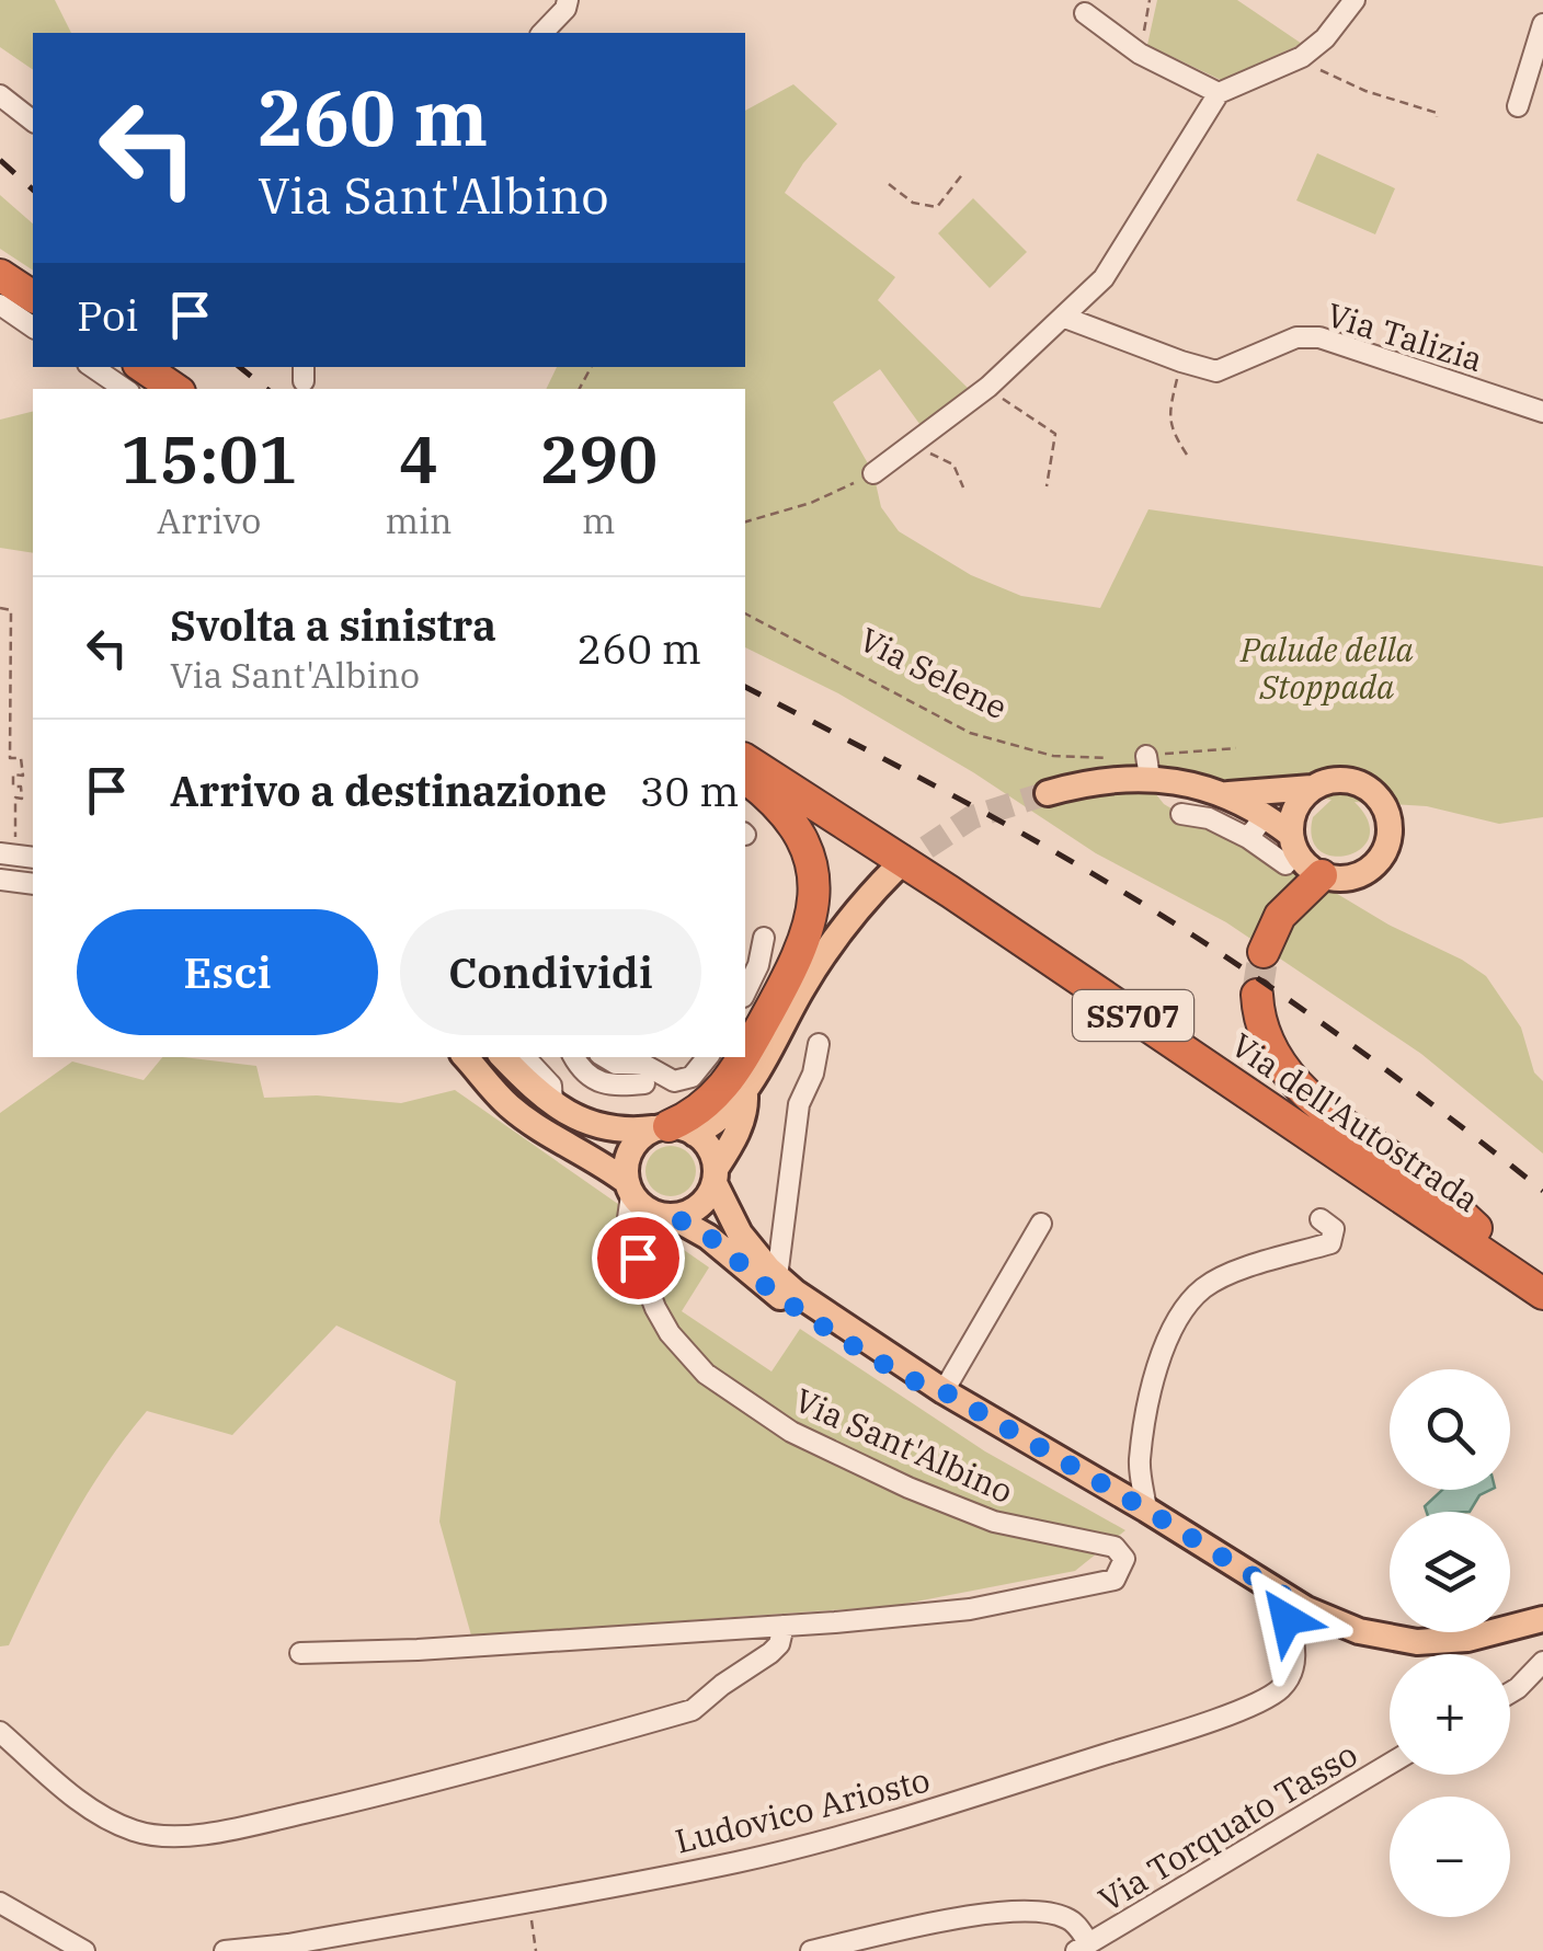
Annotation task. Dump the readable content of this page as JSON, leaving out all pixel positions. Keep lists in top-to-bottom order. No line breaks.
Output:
{"streets":{"highway":["SS707","Via dell'Autostrada"],"street":["Via Talizia","Via Sant'Albino","Ludovico Ariosto","Via Torquato Tasso"],"path":["Via Selene"]},"parks":["Palude della Stoppada"],"page":{"turn":["260 m","Via Sant'Albino"],"then":"Poi","eta":["15:01","Arrivo","4","min","290","m"],"list":[{"name":"Svolta a sinistra","note":"Via Sant'Albino","value":"260 m"},{"name":"Arrivo a destinazione","value":"30 m"}],"buttons":["Esci","Condividi"],"map_buttons":["+","−"]}}
